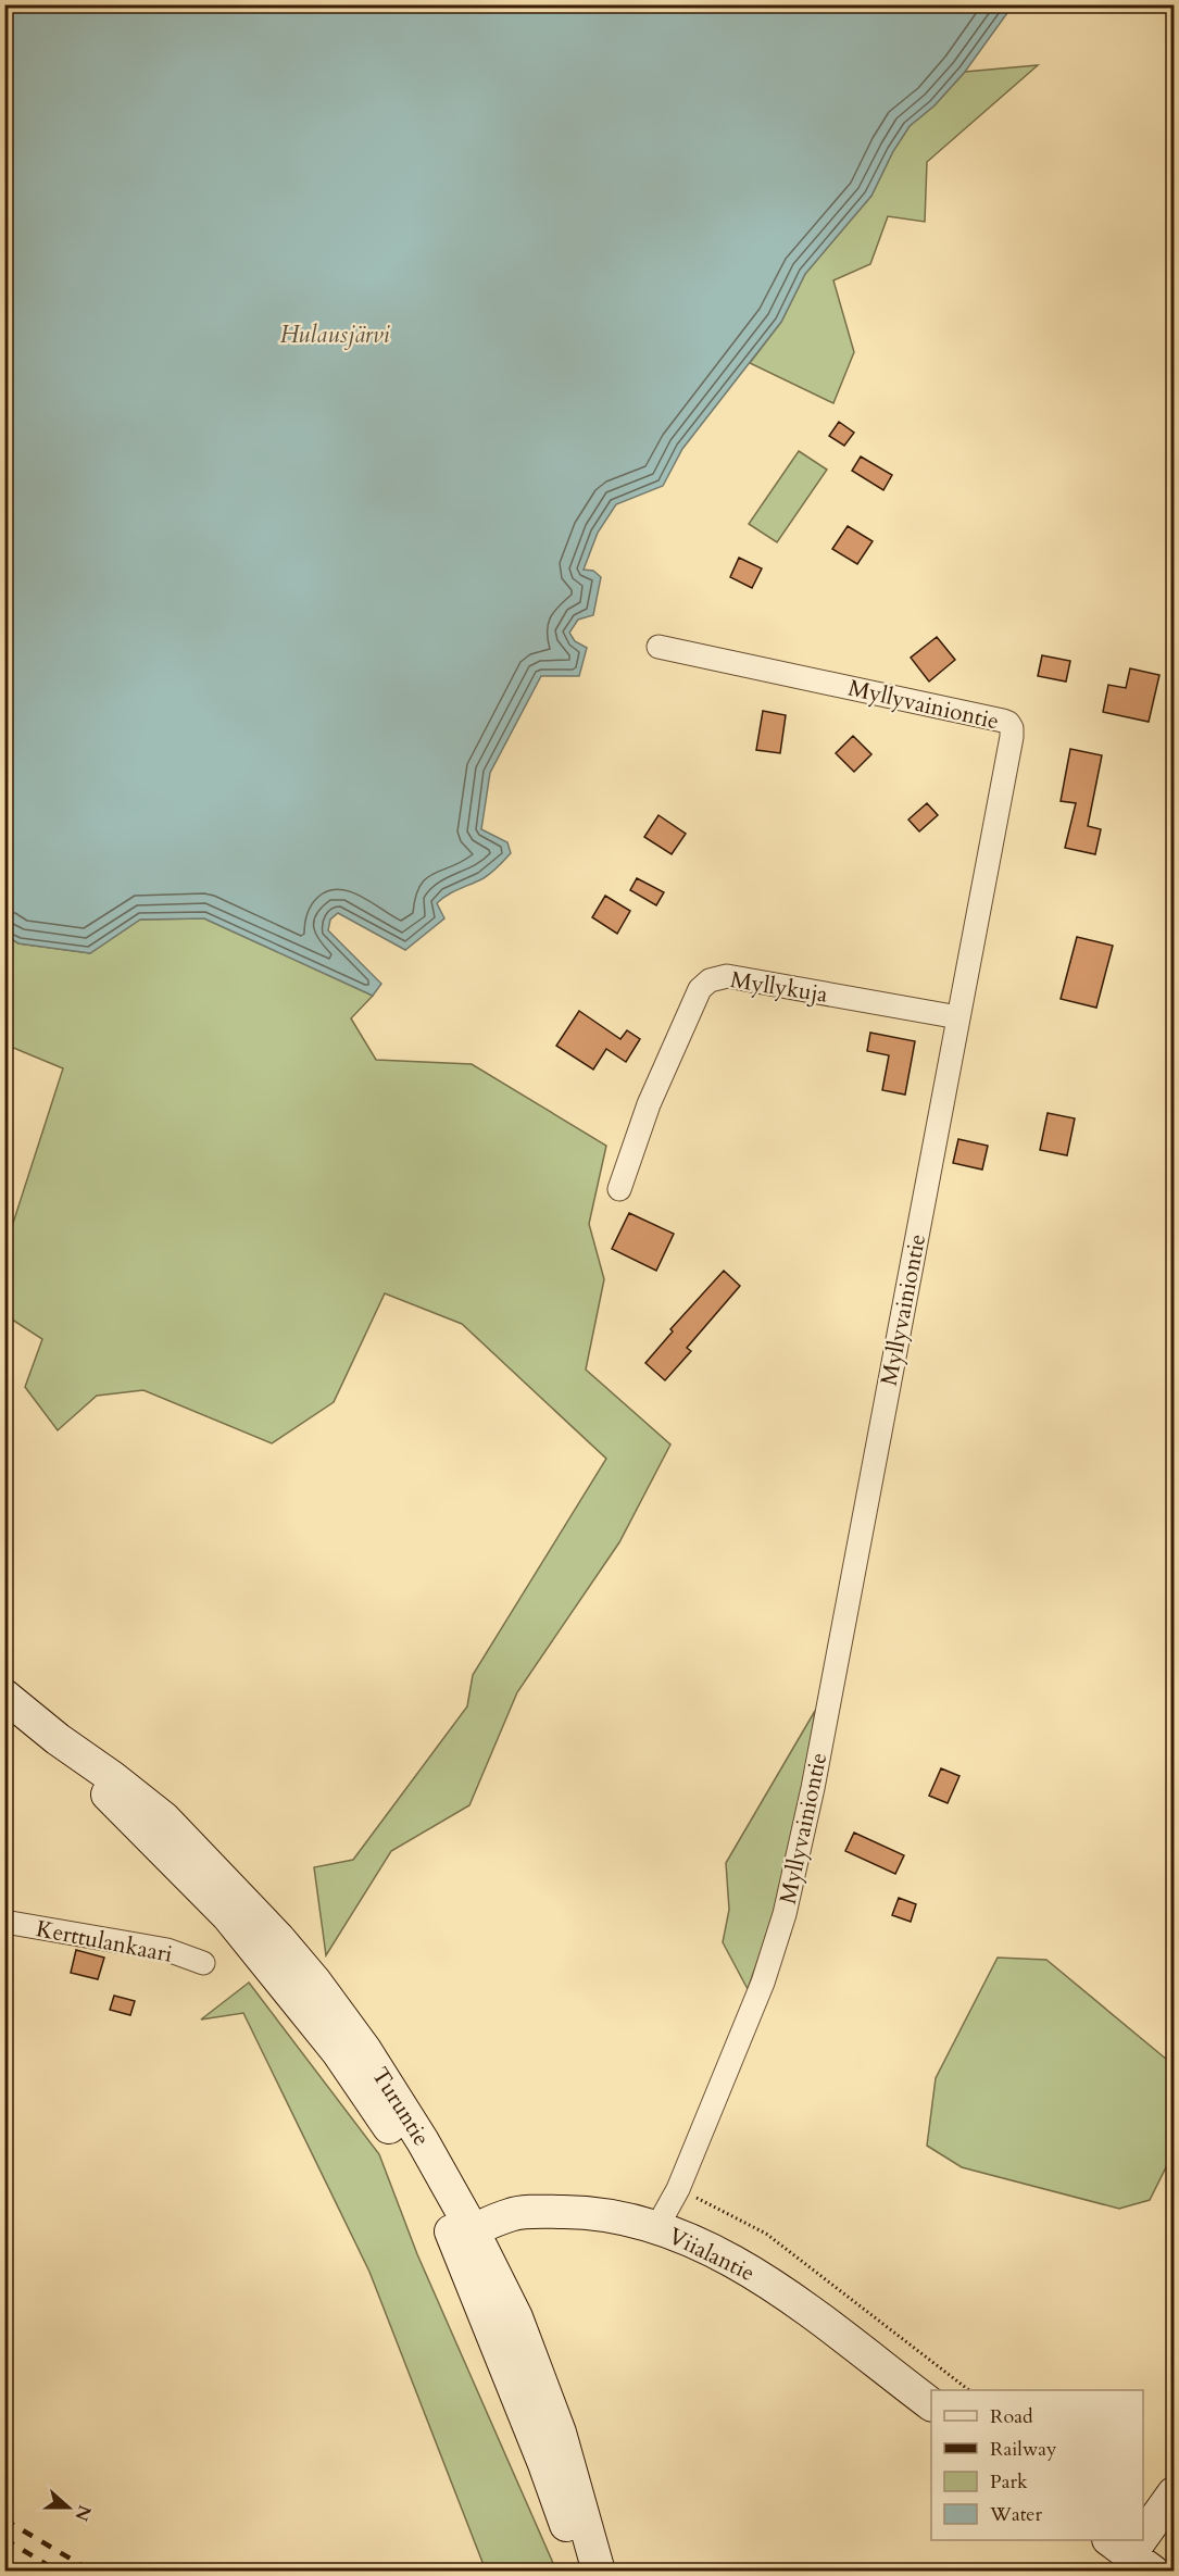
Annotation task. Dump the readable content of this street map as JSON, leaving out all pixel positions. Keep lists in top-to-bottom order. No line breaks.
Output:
{"streets":{"main road":["Turuntie","Viialantie"],"street":["Myllyvainiontie","Myllykuja","Kerttulankaari"]},"crossings":[["Myllyvainiontie","Myllykuja"],["Myllyvainiontie","Viialantie"],["Turuntie","Viialantie"]],"water":["Hulausjärvi"],"legend":["Road","Railway","Park","Water"],"north":"right"}
